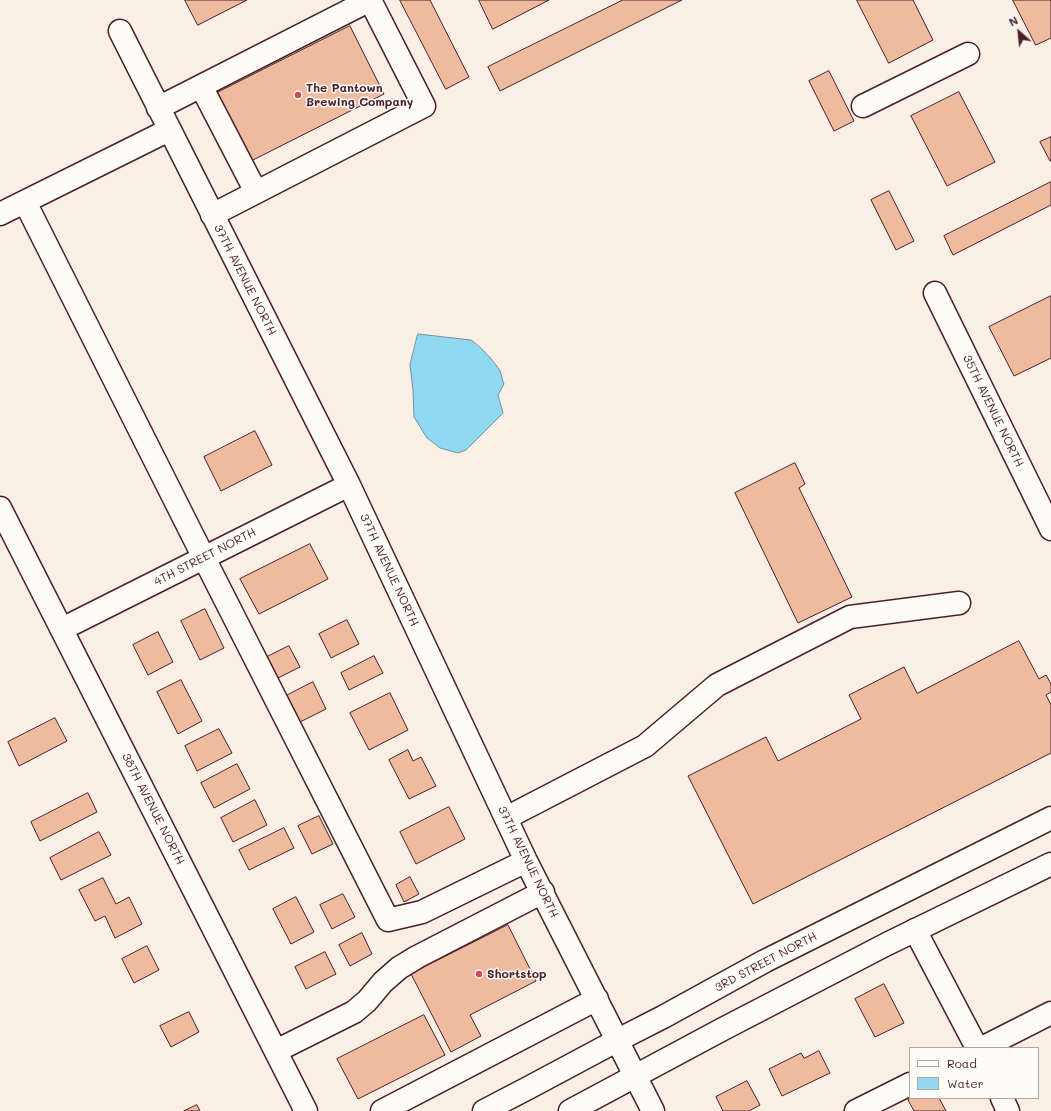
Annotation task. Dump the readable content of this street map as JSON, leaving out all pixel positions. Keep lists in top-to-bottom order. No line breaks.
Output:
{"streets":{"street":["37TH AVENUE NORTH","35TH AVENUE NORTH","4TH STREET NORTH","38TH AVENUE NORTH","3RD STREET NORTH"]},"crossings":[["37TH AVENUE NORTH","4TH STREET NORTH"],["37TH AVENUE NORTH","3RD STREET NORTH"],["4TH STREET NORTH","38TH AVENUE NORTH"]],"places":["The Pantown Brewing Company","Shortstop"],"legend":["Road","Water"],"north":"top left"}
